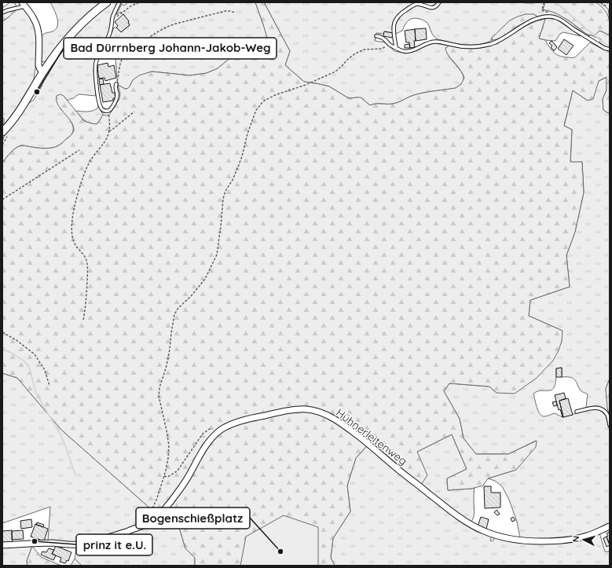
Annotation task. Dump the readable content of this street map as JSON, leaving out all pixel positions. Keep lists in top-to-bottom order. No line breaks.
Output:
{"streets":{"street":["Hühnerleitenweg"]},"places":["Bad Dürrnberg Johann-Jakob-Weg","prinz it e.U.","Bogenschießplatz"],"north":"left"}
